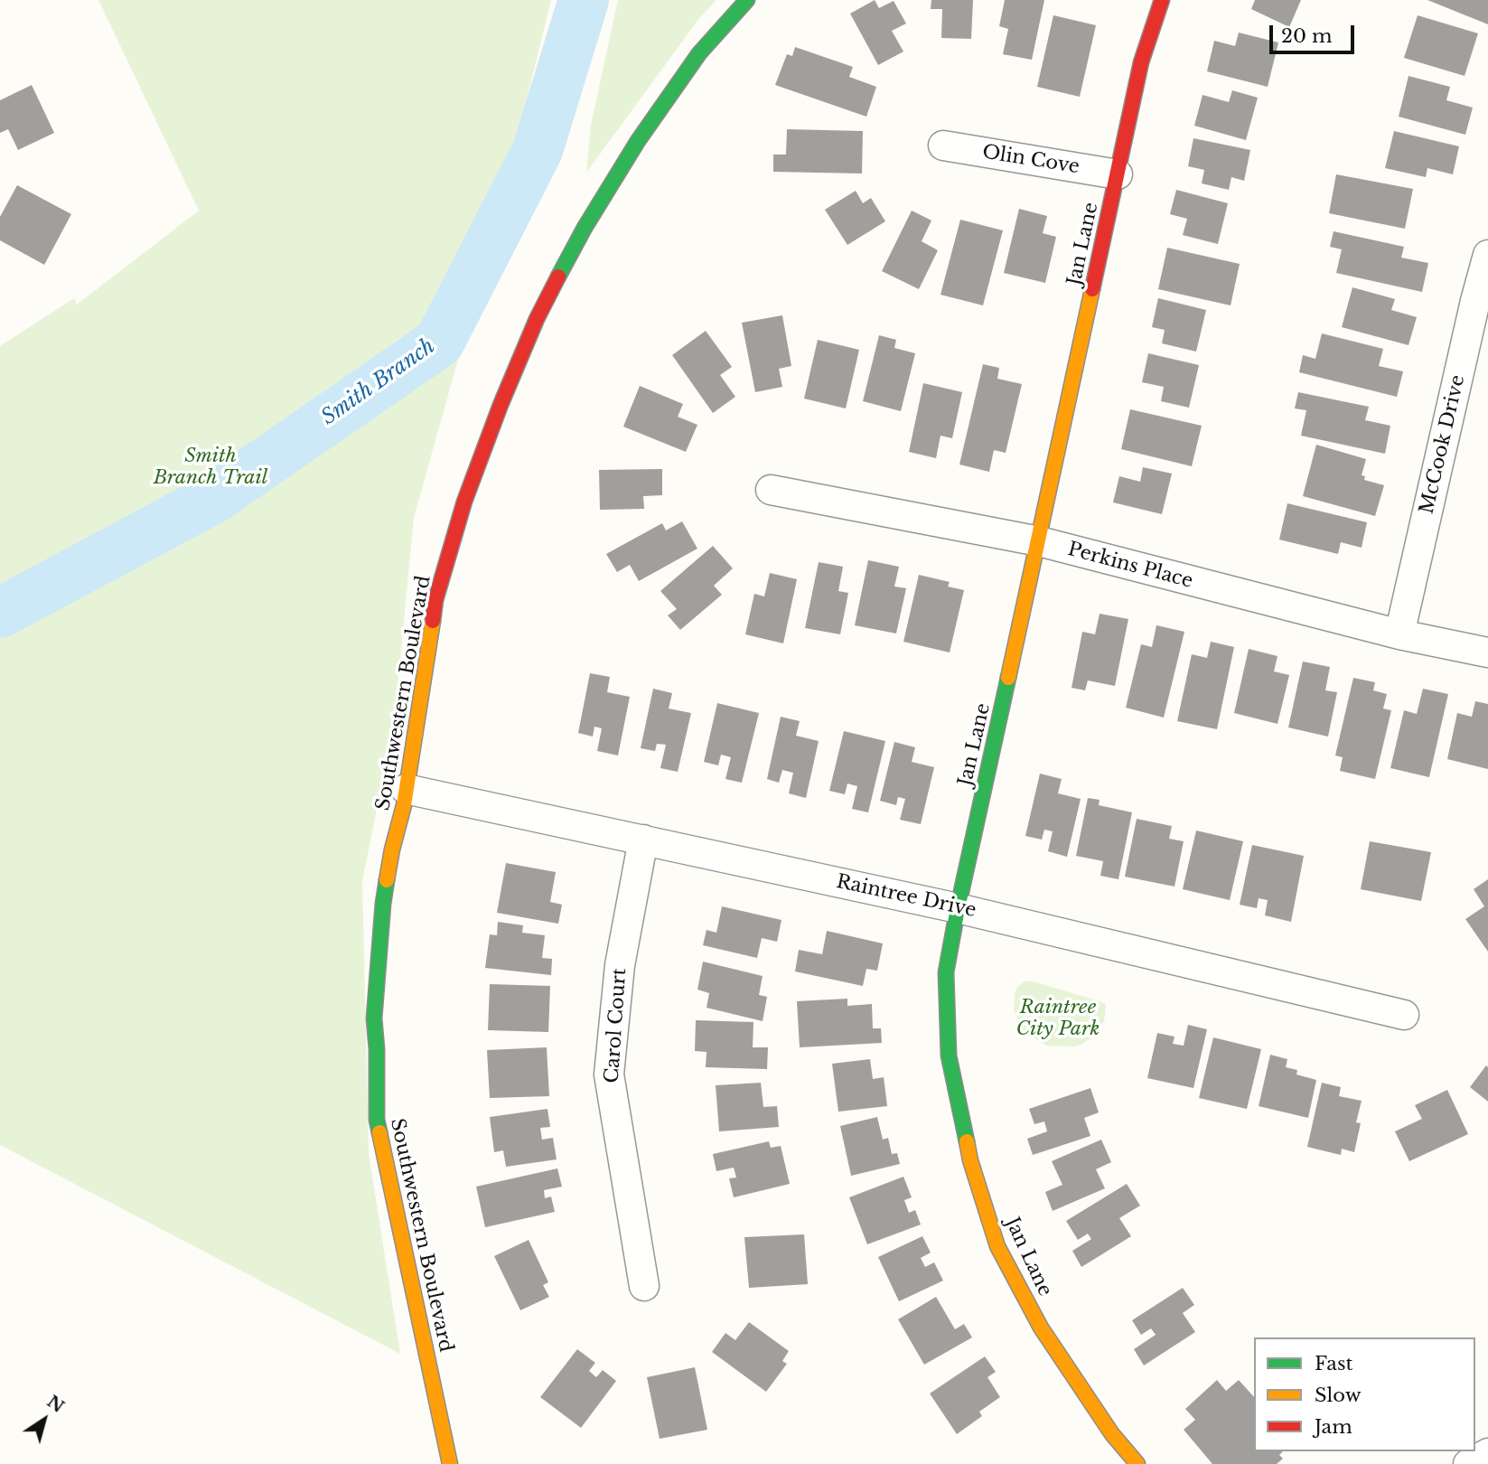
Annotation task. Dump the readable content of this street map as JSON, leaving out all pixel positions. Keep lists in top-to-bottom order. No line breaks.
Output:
{"streets":{"street":["Olin Cove","Jan Lane","McCook Drive","Perkins Place","Southwestern Boulevard","Raintree Drive","Carol Court"]},"crossings":[["Olin Cove","Jan Lane"],["Jan Lane","Perkins Place"],["Jan Lane","Raintree Drive"],["McCook Drive","Perkins Place"],["Southwestern Boulevard","Raintree Drive"],["Raintree Drive","Carol Court"]],"water":["Smith Branch"],"parks":["Smith Branch Trail","Raintree City Park"],"legend":["Fast","Slow","Jam"],"scale_bar":"20 m","north":"top right"}
